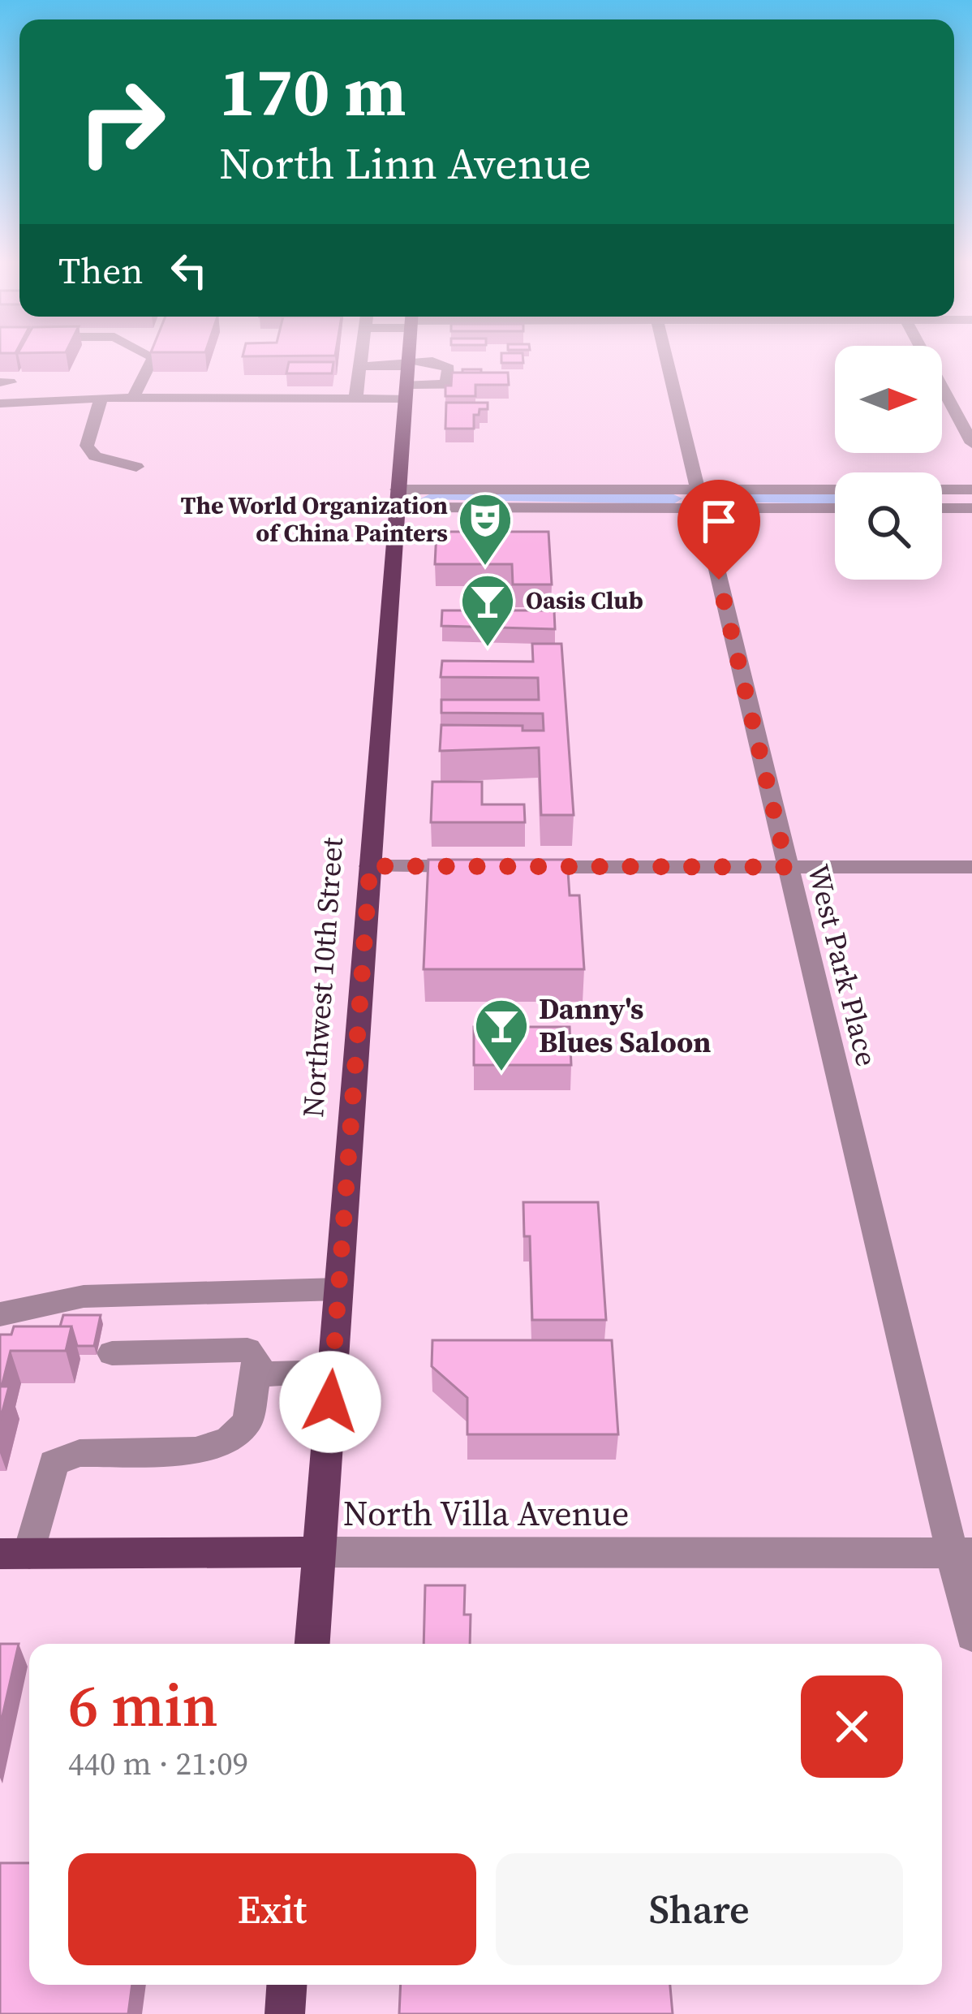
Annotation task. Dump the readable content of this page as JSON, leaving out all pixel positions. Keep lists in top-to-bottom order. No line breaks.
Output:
{"streets":{"main road":["Northwest 10th Street","North Villa Avenue"],"street":["West Park Place"]},"crossings":[["West Park Place","North Villa Avenue"],["Northwest 10th Street","North Villa Avenue"]],"places":{"theatre":["The World Organization of China Painters"],"bar":["Oasis Club","Danny's Blues Saloon"]},"north":"right","page":{"turn":["170 m","North Linn Avenue"],"then":"Then","heading":["6 min","440 m · 21:09"],"buttons":["Exit","Share"]}}
